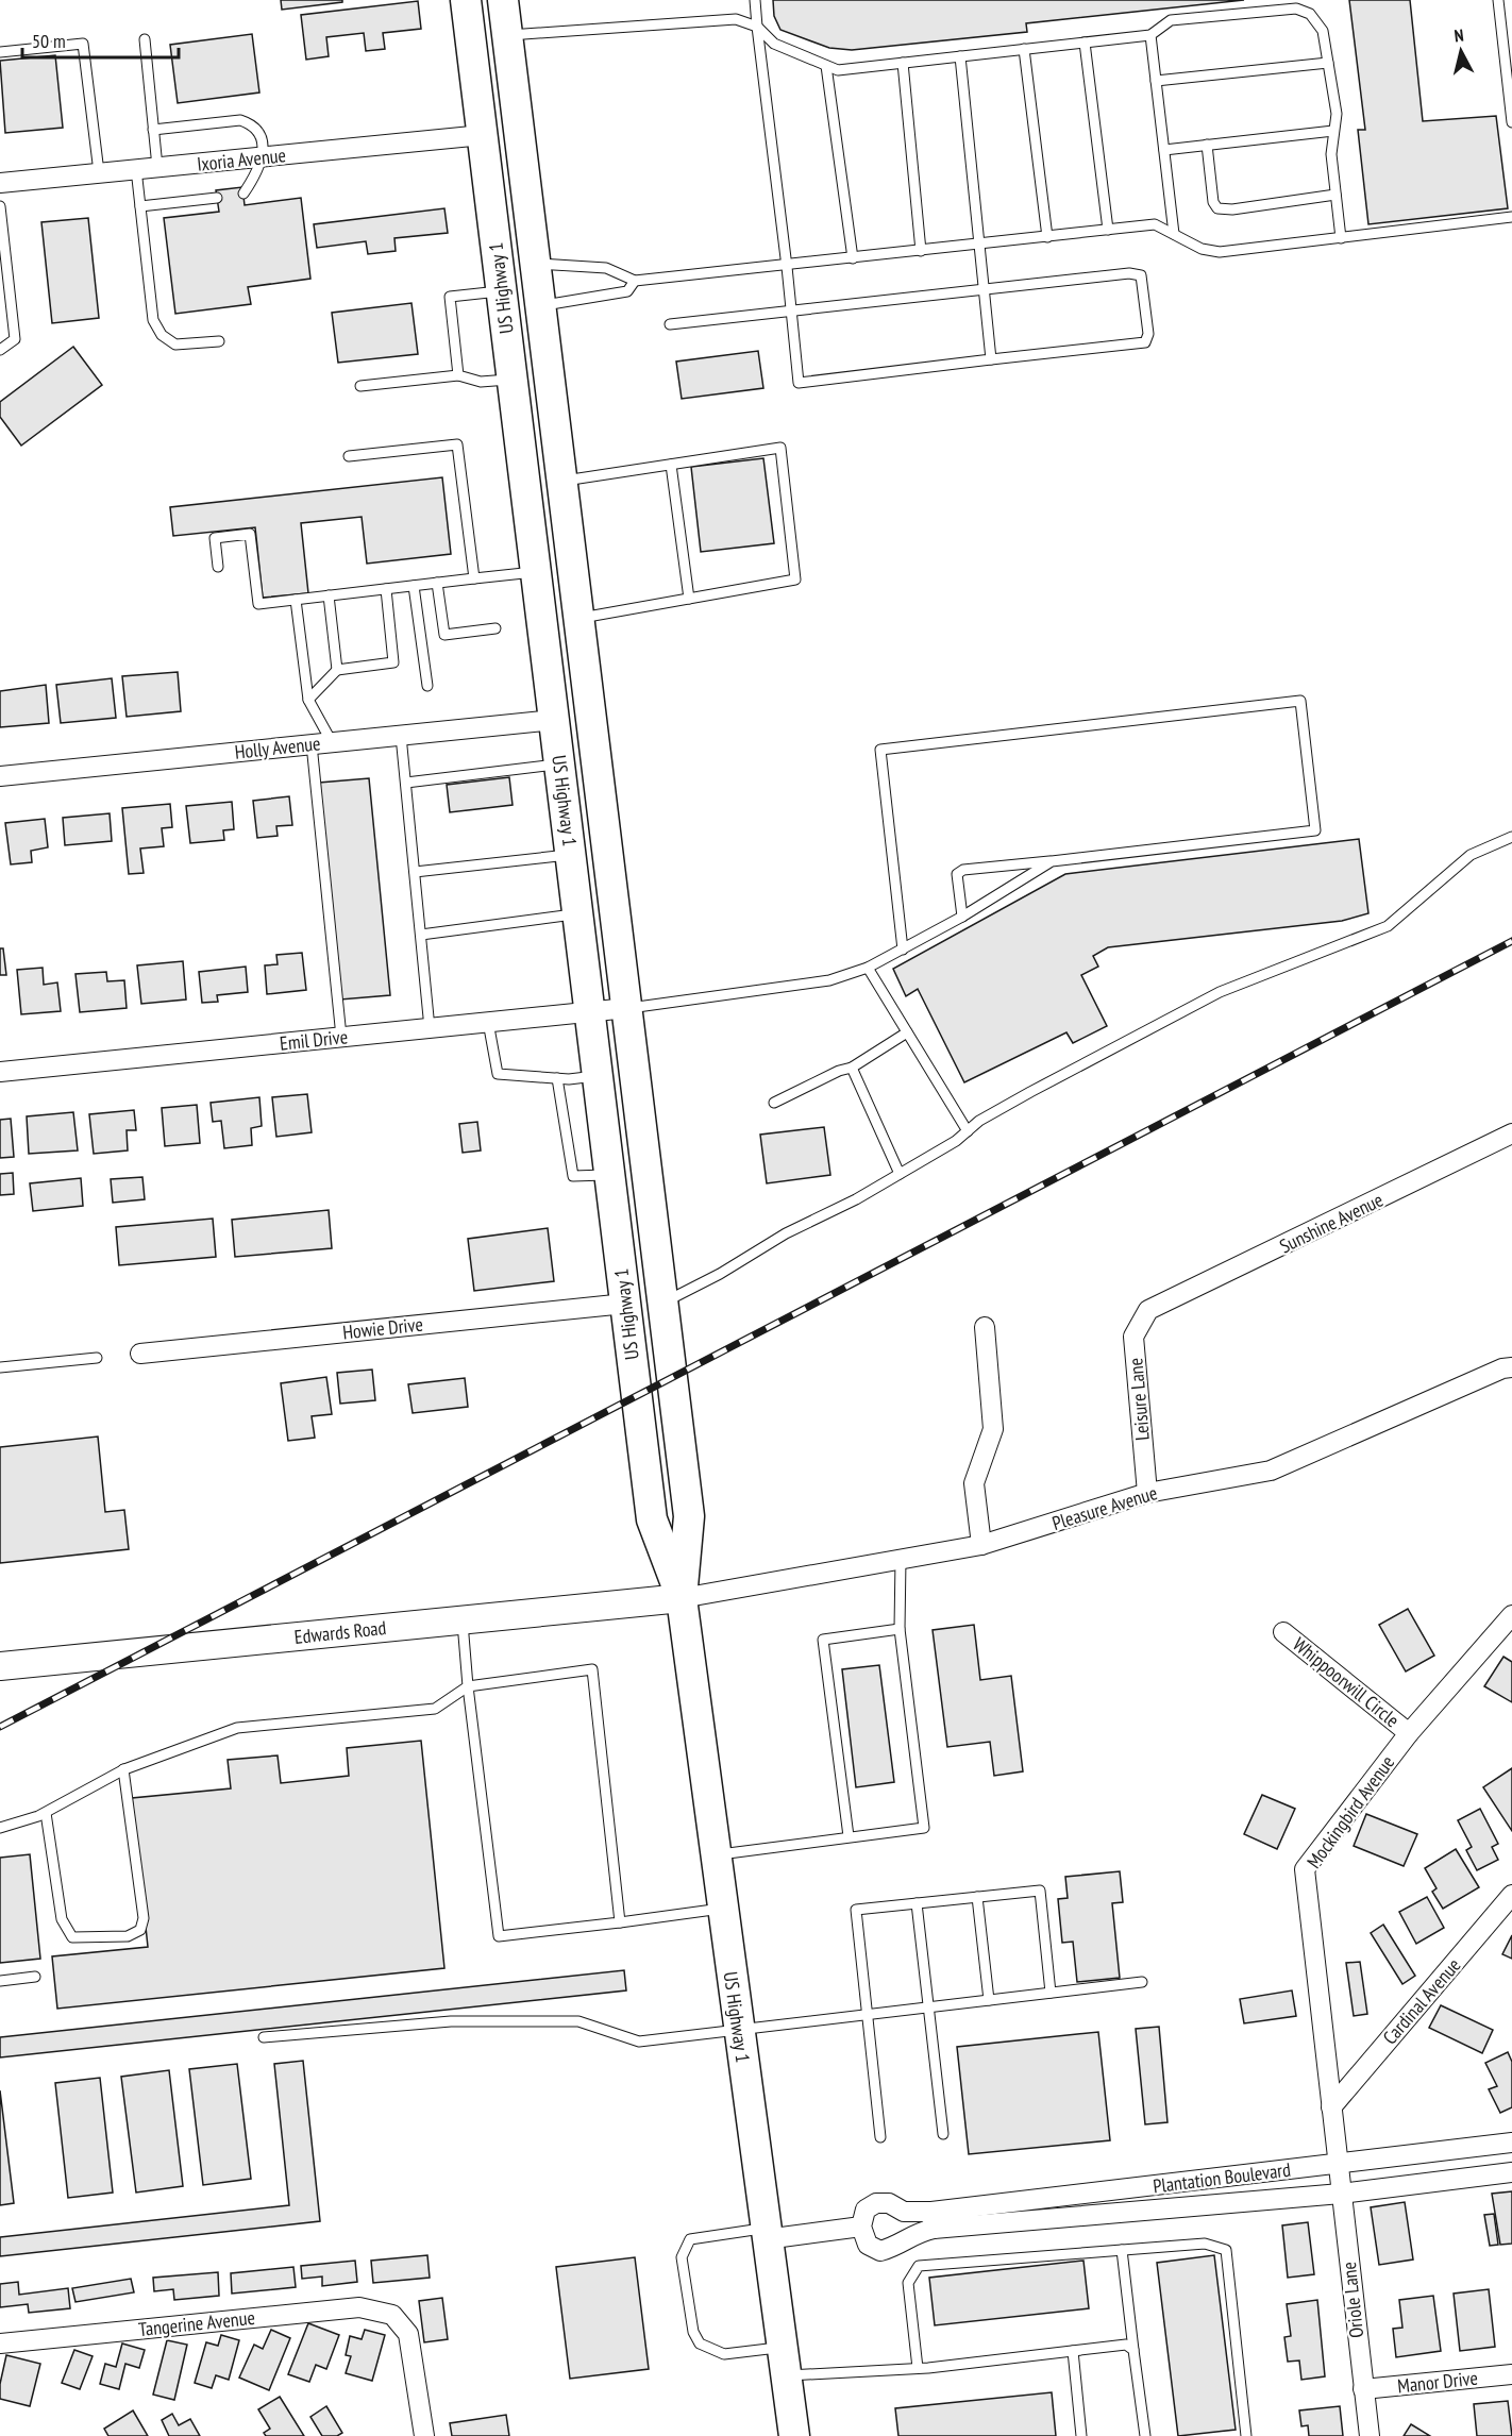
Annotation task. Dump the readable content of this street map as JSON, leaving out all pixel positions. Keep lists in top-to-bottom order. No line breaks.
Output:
{"streets":{"main road":["US Highway 1","Edwards Road"],"street":["Ixoria Avenue","Holly Avenue","Emil Drive","Sunshine Avenue","Howie Drive","Leisure Lane","Pleasure Avenue","Whippoorwill Circle","Mockingbird Avenue","Cardinal Avenue","Plantation Boulevard","Oriole Lane","Tangerine Avenue","Manor Drive"]},"crossings":[["Ixoria Avenue","US Highway 1"],["US Highway 1","Holly Avenue"],["US Highway 1","Emil Drive"],["US Highway 1","Howie Drive"],["US Highway 1","Pleasure Avenue"],["US Highway 1","Edwards Road"],["Sunshine Avenue","Leisure Lane"],["Leisure Lane","Pleasure Avenue"],["Pleasure Avenue","Edwards Road"],["Whippoorwill Circle","Mockingbird Avenue"],["Mockingbird Avenue","Cardinal Avenue"],["Mockingbird Avenue","Plantation Boulevard"],["Mockingbird Avenue","Oriole Lane"],["Plantation Boulevard","Oriole Lane"],["Oriole Lane","Manor Drive"]],"scale_bar":"50 m","north":"top"}
